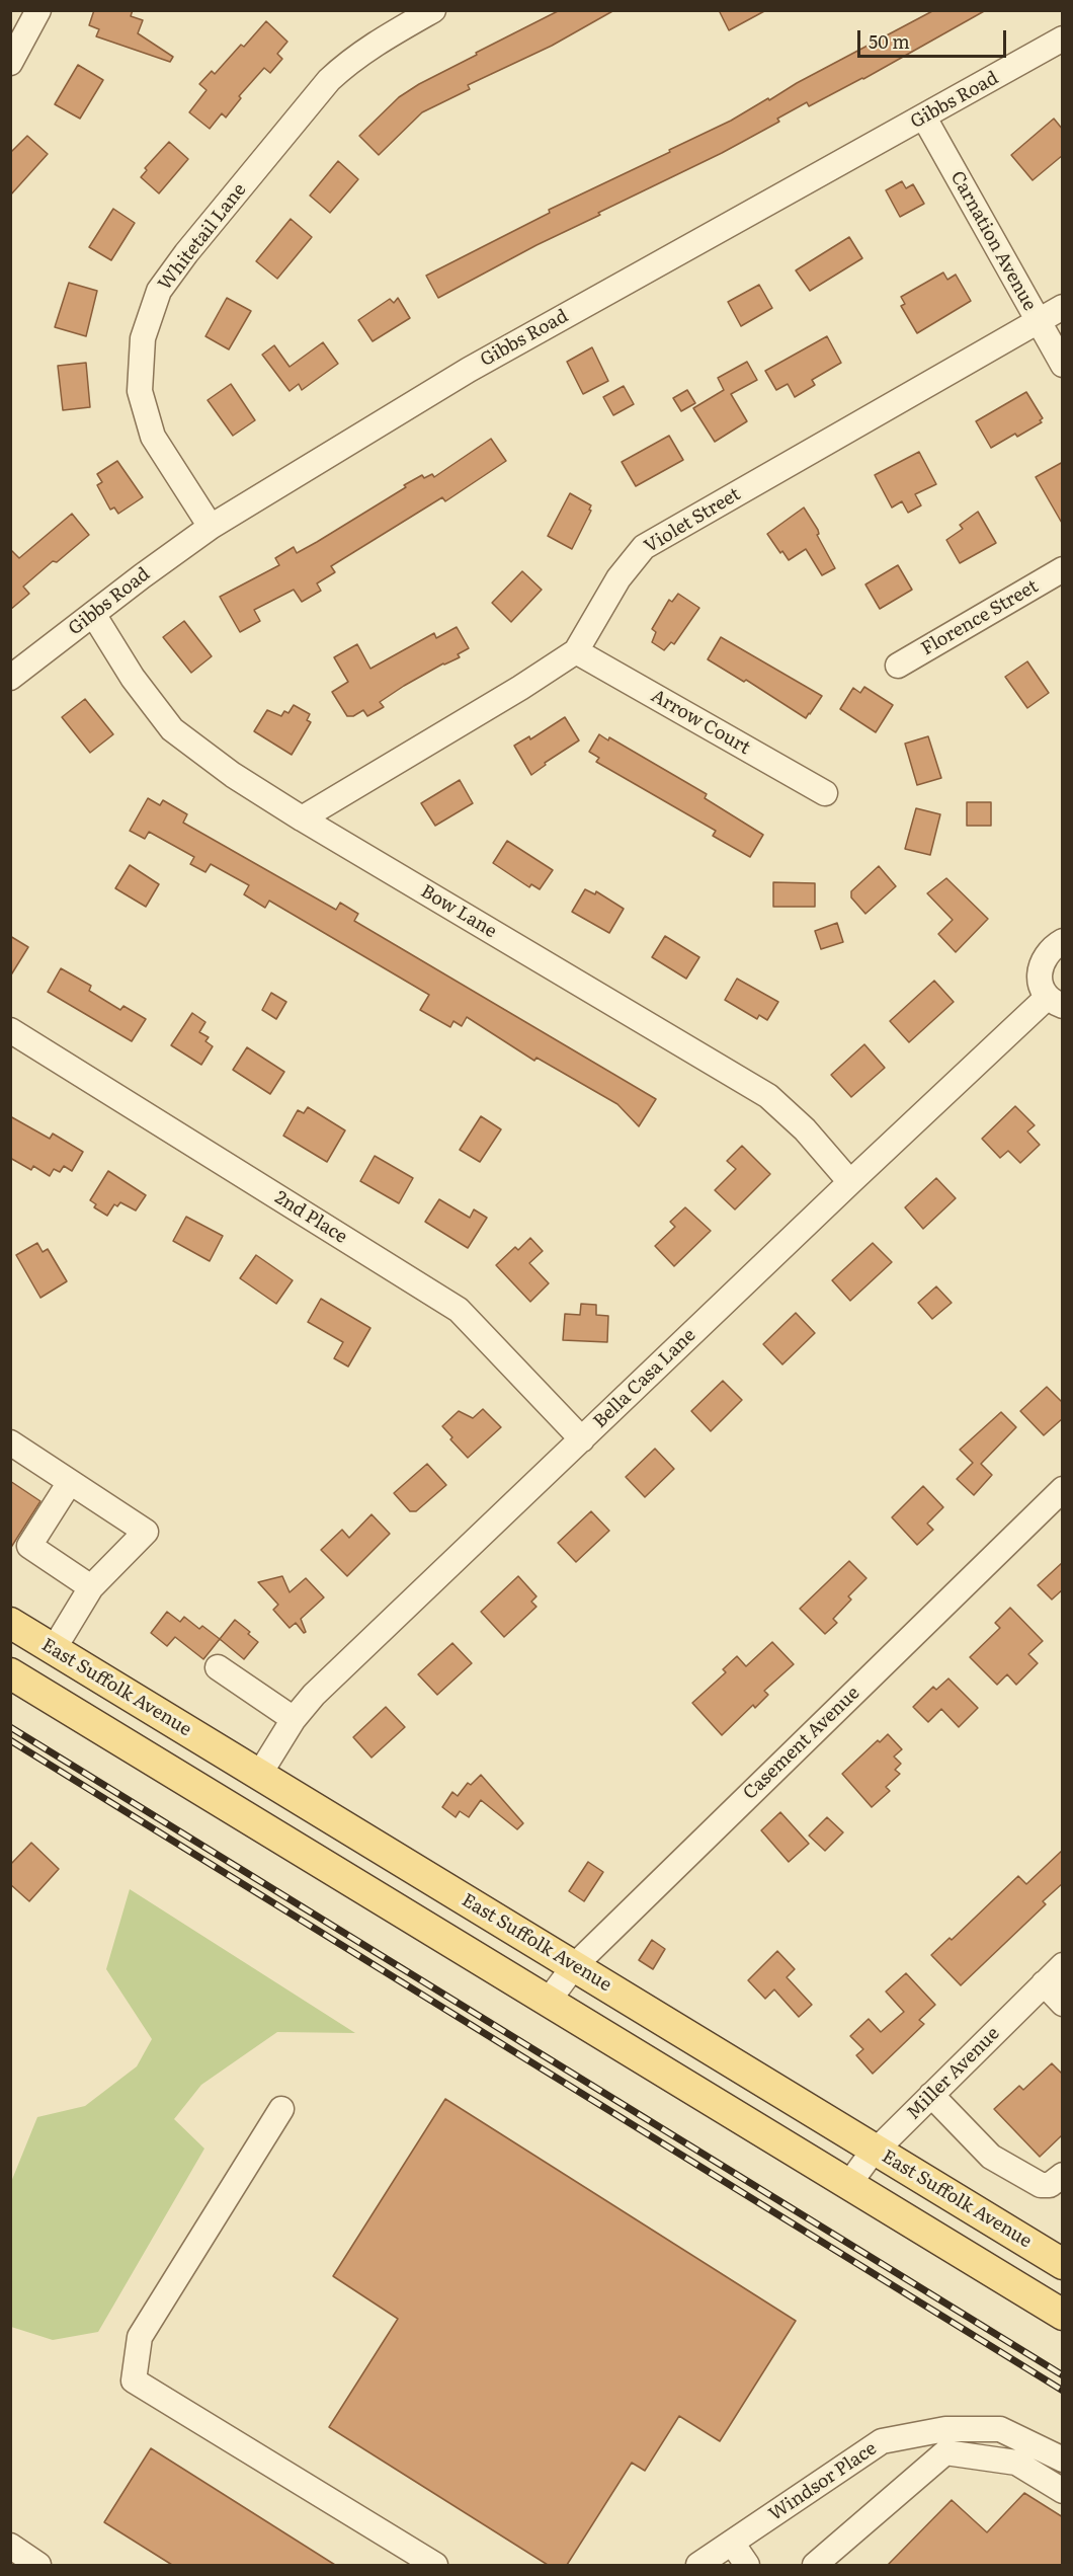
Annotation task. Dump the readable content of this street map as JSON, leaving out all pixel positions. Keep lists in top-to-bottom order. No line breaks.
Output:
{"streets":{"main road":["East Suffolk Avenue"],"street":["Gibbs Road","Whitetail Lane","Carnation Avenue","Violet Street","Florence Street","Arrow Court","Bow Lane","2nd Place","Bella Casa Lane","Casement Avenue","Miller Avenue","Windsor Place"]},"crossings":[["Gibbs Road","Whitetail Lane"],["Gibbs Road","Carnation Avenue"],["Gibbs Road","Bow Lane"],["Carnation Avenue","Violet Street"],["Violet Street","Arrow Court"],["Violet Street","Bow Lane"],["Bow Lane","Bella Casa Lane"],["2nd Place","Bella Casa Lane"],["Bella Casa Lane","East Suffolk Avenue"],["East Suffolk Avenue","Casement Avenue"],["East Suffolk Avenue","Miller Avenue"]],"scale_bar":"50 m"}
